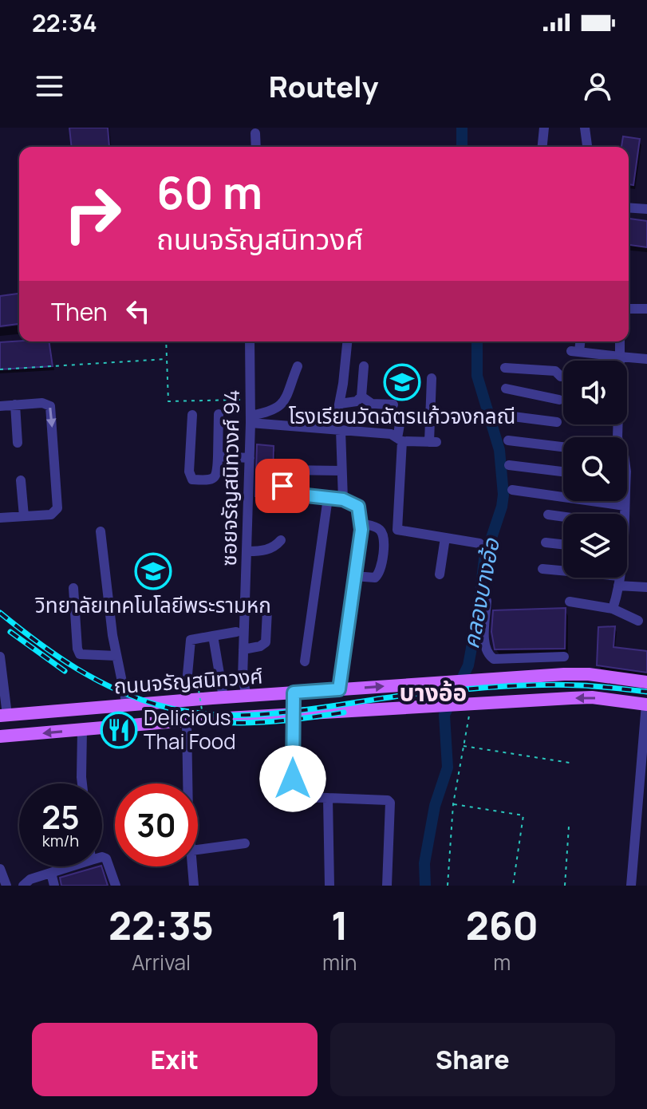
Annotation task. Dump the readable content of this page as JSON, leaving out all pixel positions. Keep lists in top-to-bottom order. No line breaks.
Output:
{"streets":{"main road":["ถนนจรัญสนิทวงศ์"],"street":["ซอยจรัญสนิทวงศ์ 94"]},"crossings":[["ซอยจรัญสนิทวงศ์ 94","ถนนจรัญสนิทวงศ์"]],"districts":["บางอ้อ"],"water":["คลองบางอ้อ"],"places":{"school or university":["โรงเรียนวัดฉัตรแก้วจงกลณี","วิทยาลัยเทคโนโลยีพระรามหก"],"restaurant":["Delicious Thai Food"]},"page":{"status":"22:34","header":"Routely","turn":["60 m","ถนนจรัญสนิทวงศ์"],"then":"Then","speed":"25 km/h","limit":"30","eta":["22:35","Arrival","1","min","260","m"],"buttons":["Exit","Share"]}}
